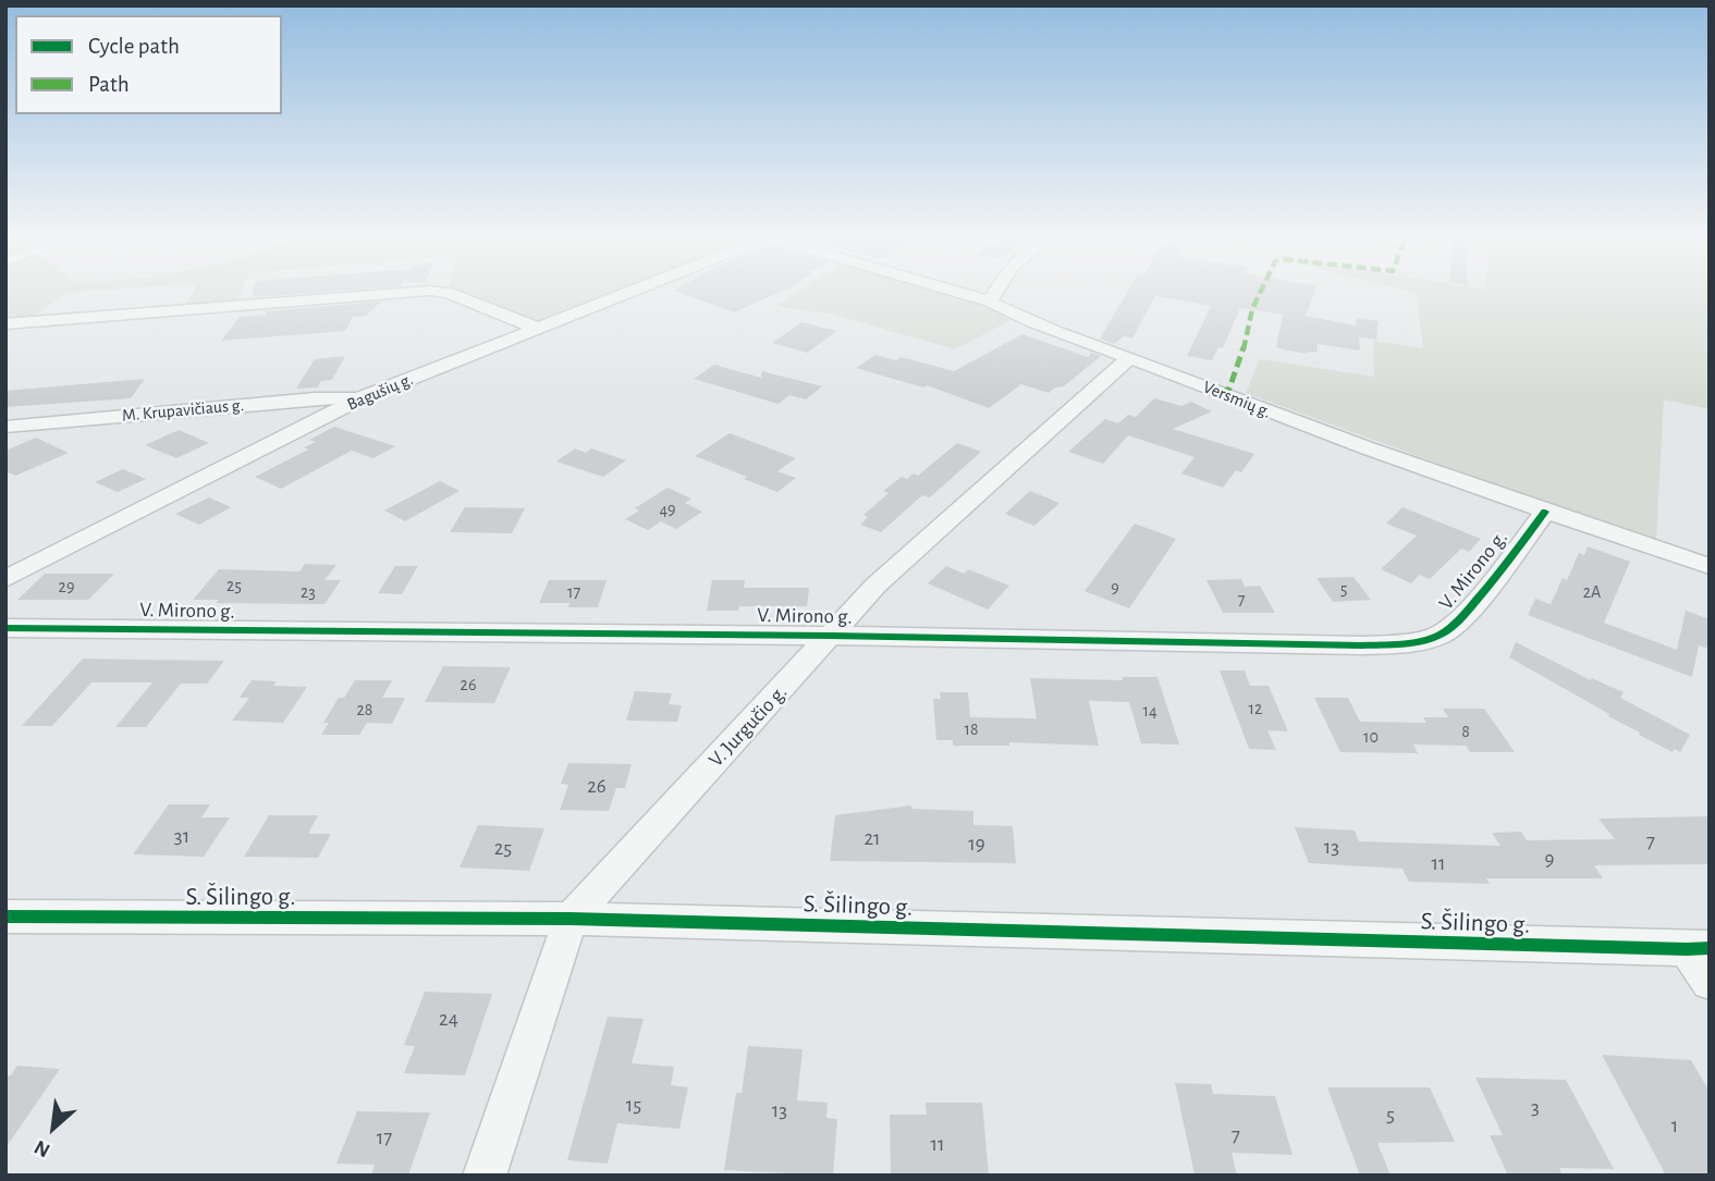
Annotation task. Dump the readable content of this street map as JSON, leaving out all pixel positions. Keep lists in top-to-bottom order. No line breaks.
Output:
{"streets":{"street":["Bagušių g.","Versmių g.","M. Krupavičiaus g.","V. Mirono g.","V. Jurgučio g.","S. Šilingo g."]},"crossings":[["Bagušių g.","M. Krupavičiaus g."],["Versmių g.","V. Mirono g."],["Versmių g.","V. Jurgučio g."],["V. Mirono g.","V. Jurgučio g."],["V. Jurgučio g.","S. Šilingo g."]],"house_numbers":["49","25","29","9","5","23","17","2A","7","26","12","28","14","18","8","10","26","31","21","7","19","13","25","9","11","24","15","3","13","5","1","7","17","11"],"legend":["Cycle path","Path"],"north":"bottom left"}
